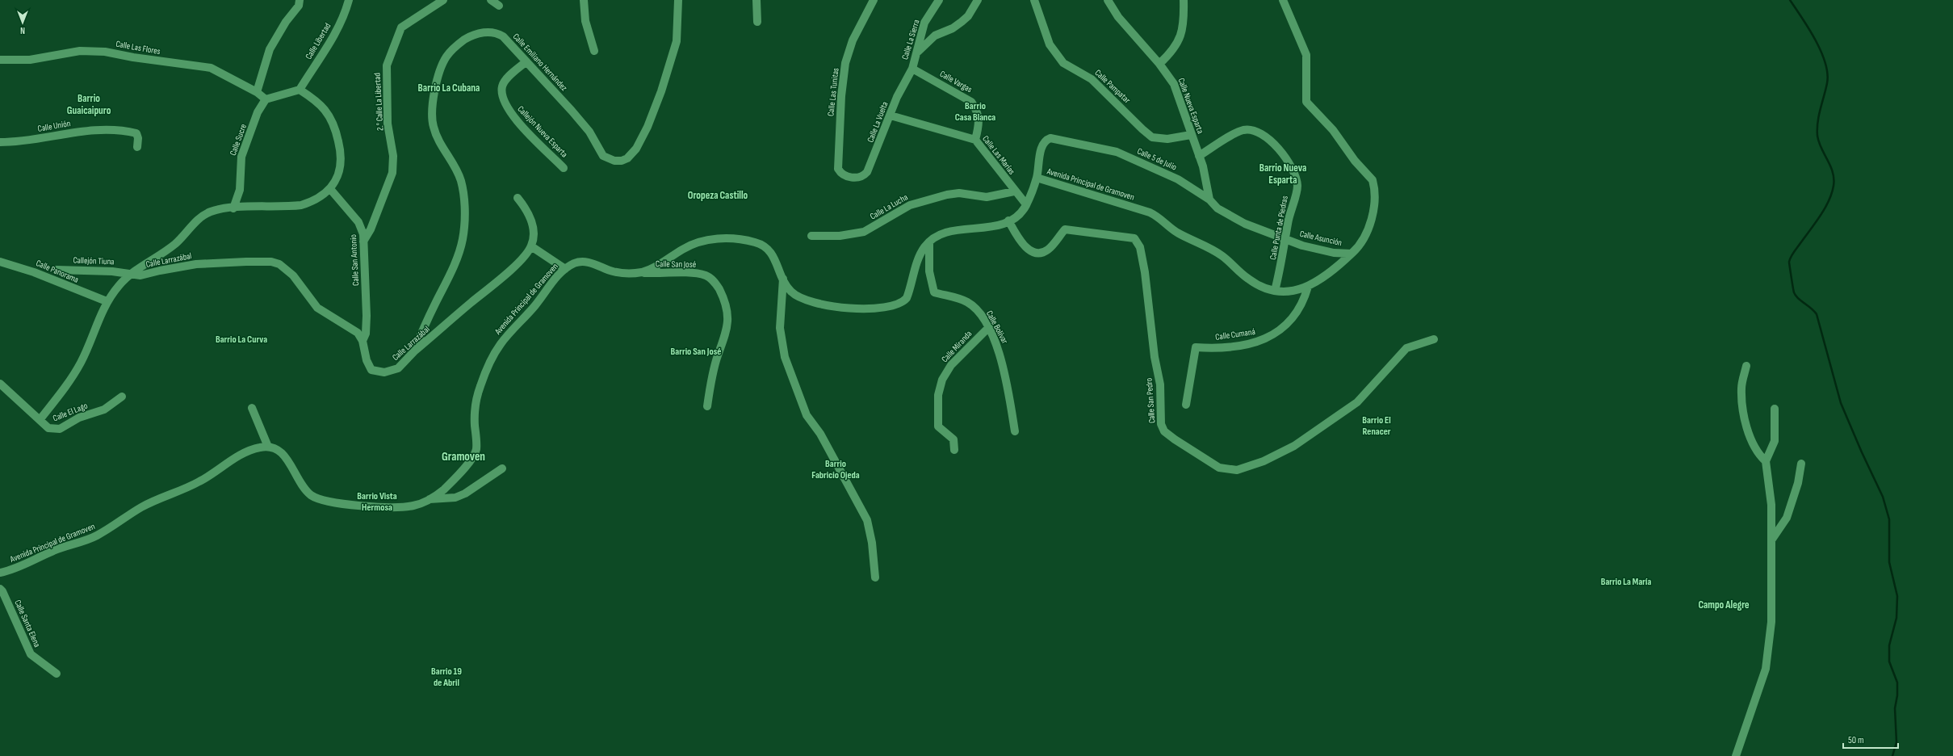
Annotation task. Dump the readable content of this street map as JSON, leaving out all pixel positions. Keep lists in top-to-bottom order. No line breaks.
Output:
{"streets":{"street":["Calle La Sierra","Calle Libertad","Calle Las Flores","Calle Emiliano Hernández","Calle Vargas","Calle Pampatar","Calle Las Tunitas","2.° Calle La Libertad","Calle Nueva Esparta","Calle La Vuelta","Calle Unión","Callejón Nueva Esparta","Calle Sucre","Calle Las Marías","Calle 5 de Julio","Avenida Principal de Gramoven","Calle La Lucha","Calle Punta de Piedras","Calle Asunción","Calle Larrazábal","Calle San Antonio","Callejón Tiuna","Calle San José","Calle Panorama","Calle Bolívar","Calle Cumaná","Calle Miranda","Calle San Pedro","Calle El Lago","Calle Santa Elena"]},"crossings":[["Calle La Sierra","Calle Vargas"],["Calle La Sierra","Calle La Vuelta"],["Calle Las Flores","Calle Sucre"],["Calle Emiliano Hernández","Callejón Nueva Esparta"],["Calle Emiliano Hernández","Calle Larrazábal"],["Calle Vargas","Calle La Vuelta"],["Calle Vargas","Calle Las Marías"],["Calle Pampatar","Calle Nueva Esparta"],["Calle Las Tunitas","Calle La Vuelta"],["2.° Calle La Libertad","Calle San Antonio"],["Calle Nueva Esparta","Calle 5 de Julio"],["Calle Nueva Esparta","Calle Punta de Piedras"],["Calle Nueva Esparta","Calle Asunción"],["Calle La Vuelta","Calle Las Marías"],["Calle Las Marías","Avenida Principal de Gramoven"],["Calle Las Marías","Calle La Lucha"],["Calle 5 de Julio","Avenida Principal de Gramoven"],["Calle 5 de Julio","Calle Punta de Piedras"],["Calle 5 de Julio","Calle Asunción"],["Avenida Principal de Gramoven","Calle Punta de Piedras"],["Avenida Principal de Gramoven","Calle Asunción"],["Avenida Principal de Gramoven","Calle San José"],["Avenida Principal de Gramoven","Calle Bolívar"],["Avenida Principal de Gramoven","Calle Cumaná"],["Avenida Principal de Gramoven","Calle San Pedro"],["Calle Punta de Piedras","Calle Asunción"],["Calle Larrazábal","Calle San Antonio"],["Calle Larrazábal","Callejón Tiuna"],["Calle Bolívar","Calle Miranda"]],"districts":["Barrio La Cubana","Barrio Guaicaipuro","Barrio Casa Blanca","Barrio Nueva Esparta","Oropeza Castillo","Barrio La Curva","Barrio San José","Barrio El Renacer","Gramoven","Barrio Fabricio Ojeda","Barrio Vista Hermosa","Barrio La María","Campo Alegre","Barrio 19 de Abril"],"scale_bar":"50 m","north":"bottom"}
